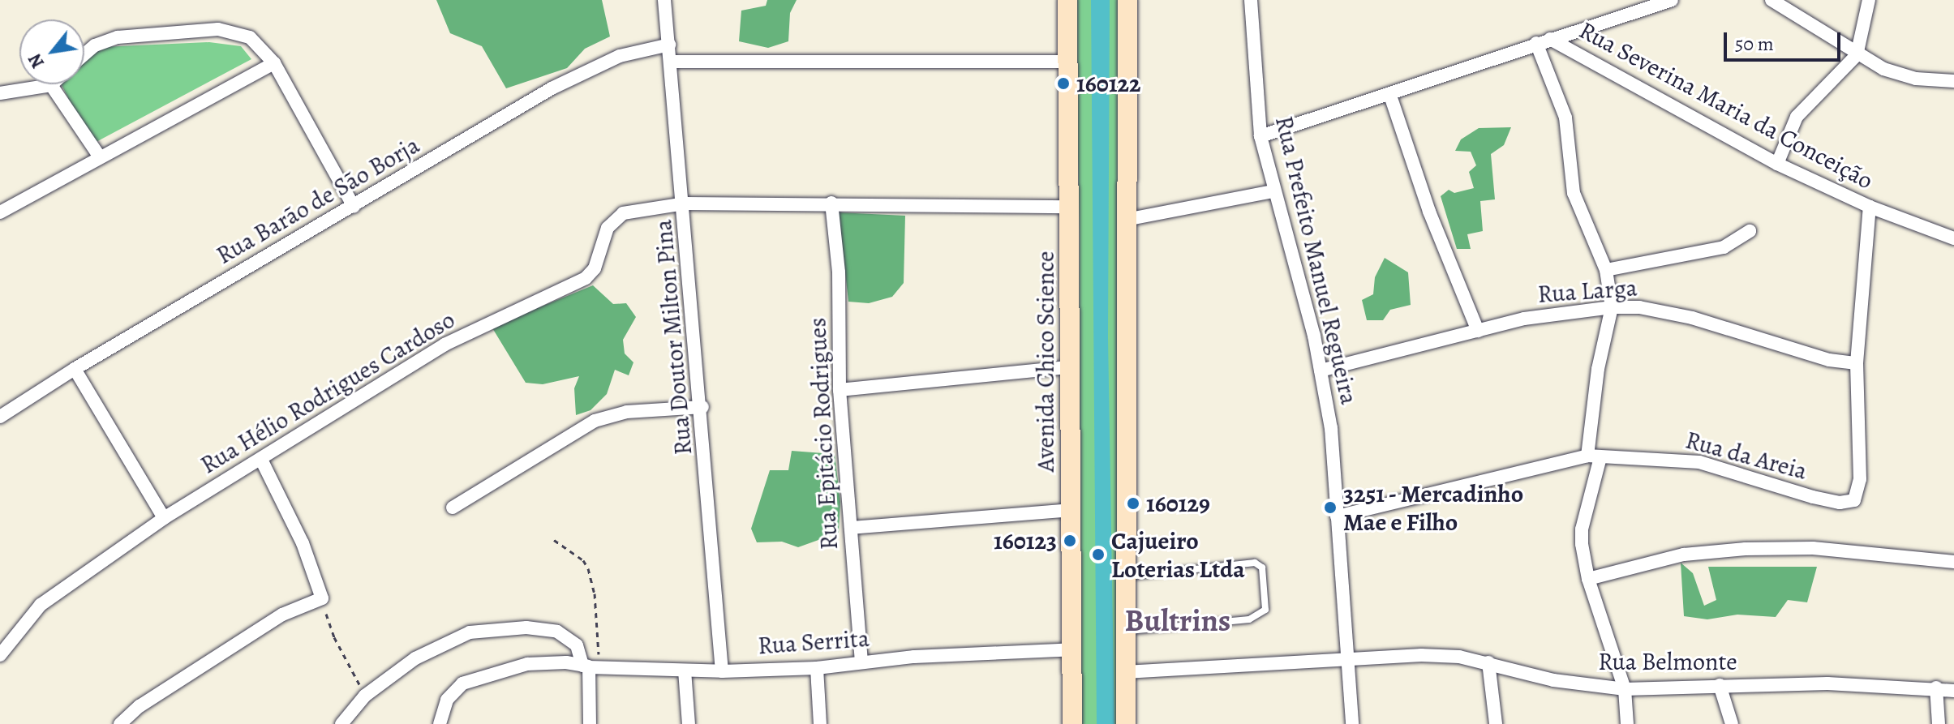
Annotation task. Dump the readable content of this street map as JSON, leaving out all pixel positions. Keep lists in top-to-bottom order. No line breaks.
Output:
{"streets":{"main road":["Avenida Chico Science"],"street":["Rua Severina Maria da Conceição","Rua Barão de São Borja","Rua Prefeito Manuel Regueira","Rua Larga","Rua Doutor Milton Pina","Rua Hélio Rodrigues Cardoso","Rua Epitácio Rodrigues","Rua da Areia","Rua Serrita","Rua Belmonte"]},"crossings":[["Rua Barão de São Borja","Rua Doutor Milton Pina"],["Rua Prefeito Manuel Regueira","Rua Larga"],["Rua Prefeito Manuel Regueira","Rua da Areia"],["Rua Prefeito Manuel Regueira","Rua Belmonte"],["Rua Larga","Rua da Areia"],["Rua Doutor Milton Pina","Rua Hélio Rodrigues Cardoso"],["Rua Doutor Milton Pina","Rua Serrita"],["Avenida Chico Science","Rua Serrita"],["Rua Epitácio Rodrigues","Rua Serrita"]],"districts":["Bultrins"],"places":["160122","160129","3251 - Mercadinho Mae e Filho","160123","Cajueiro Loterias Ltda"],"scale_bar":"50 m","north":"bottom left"}
